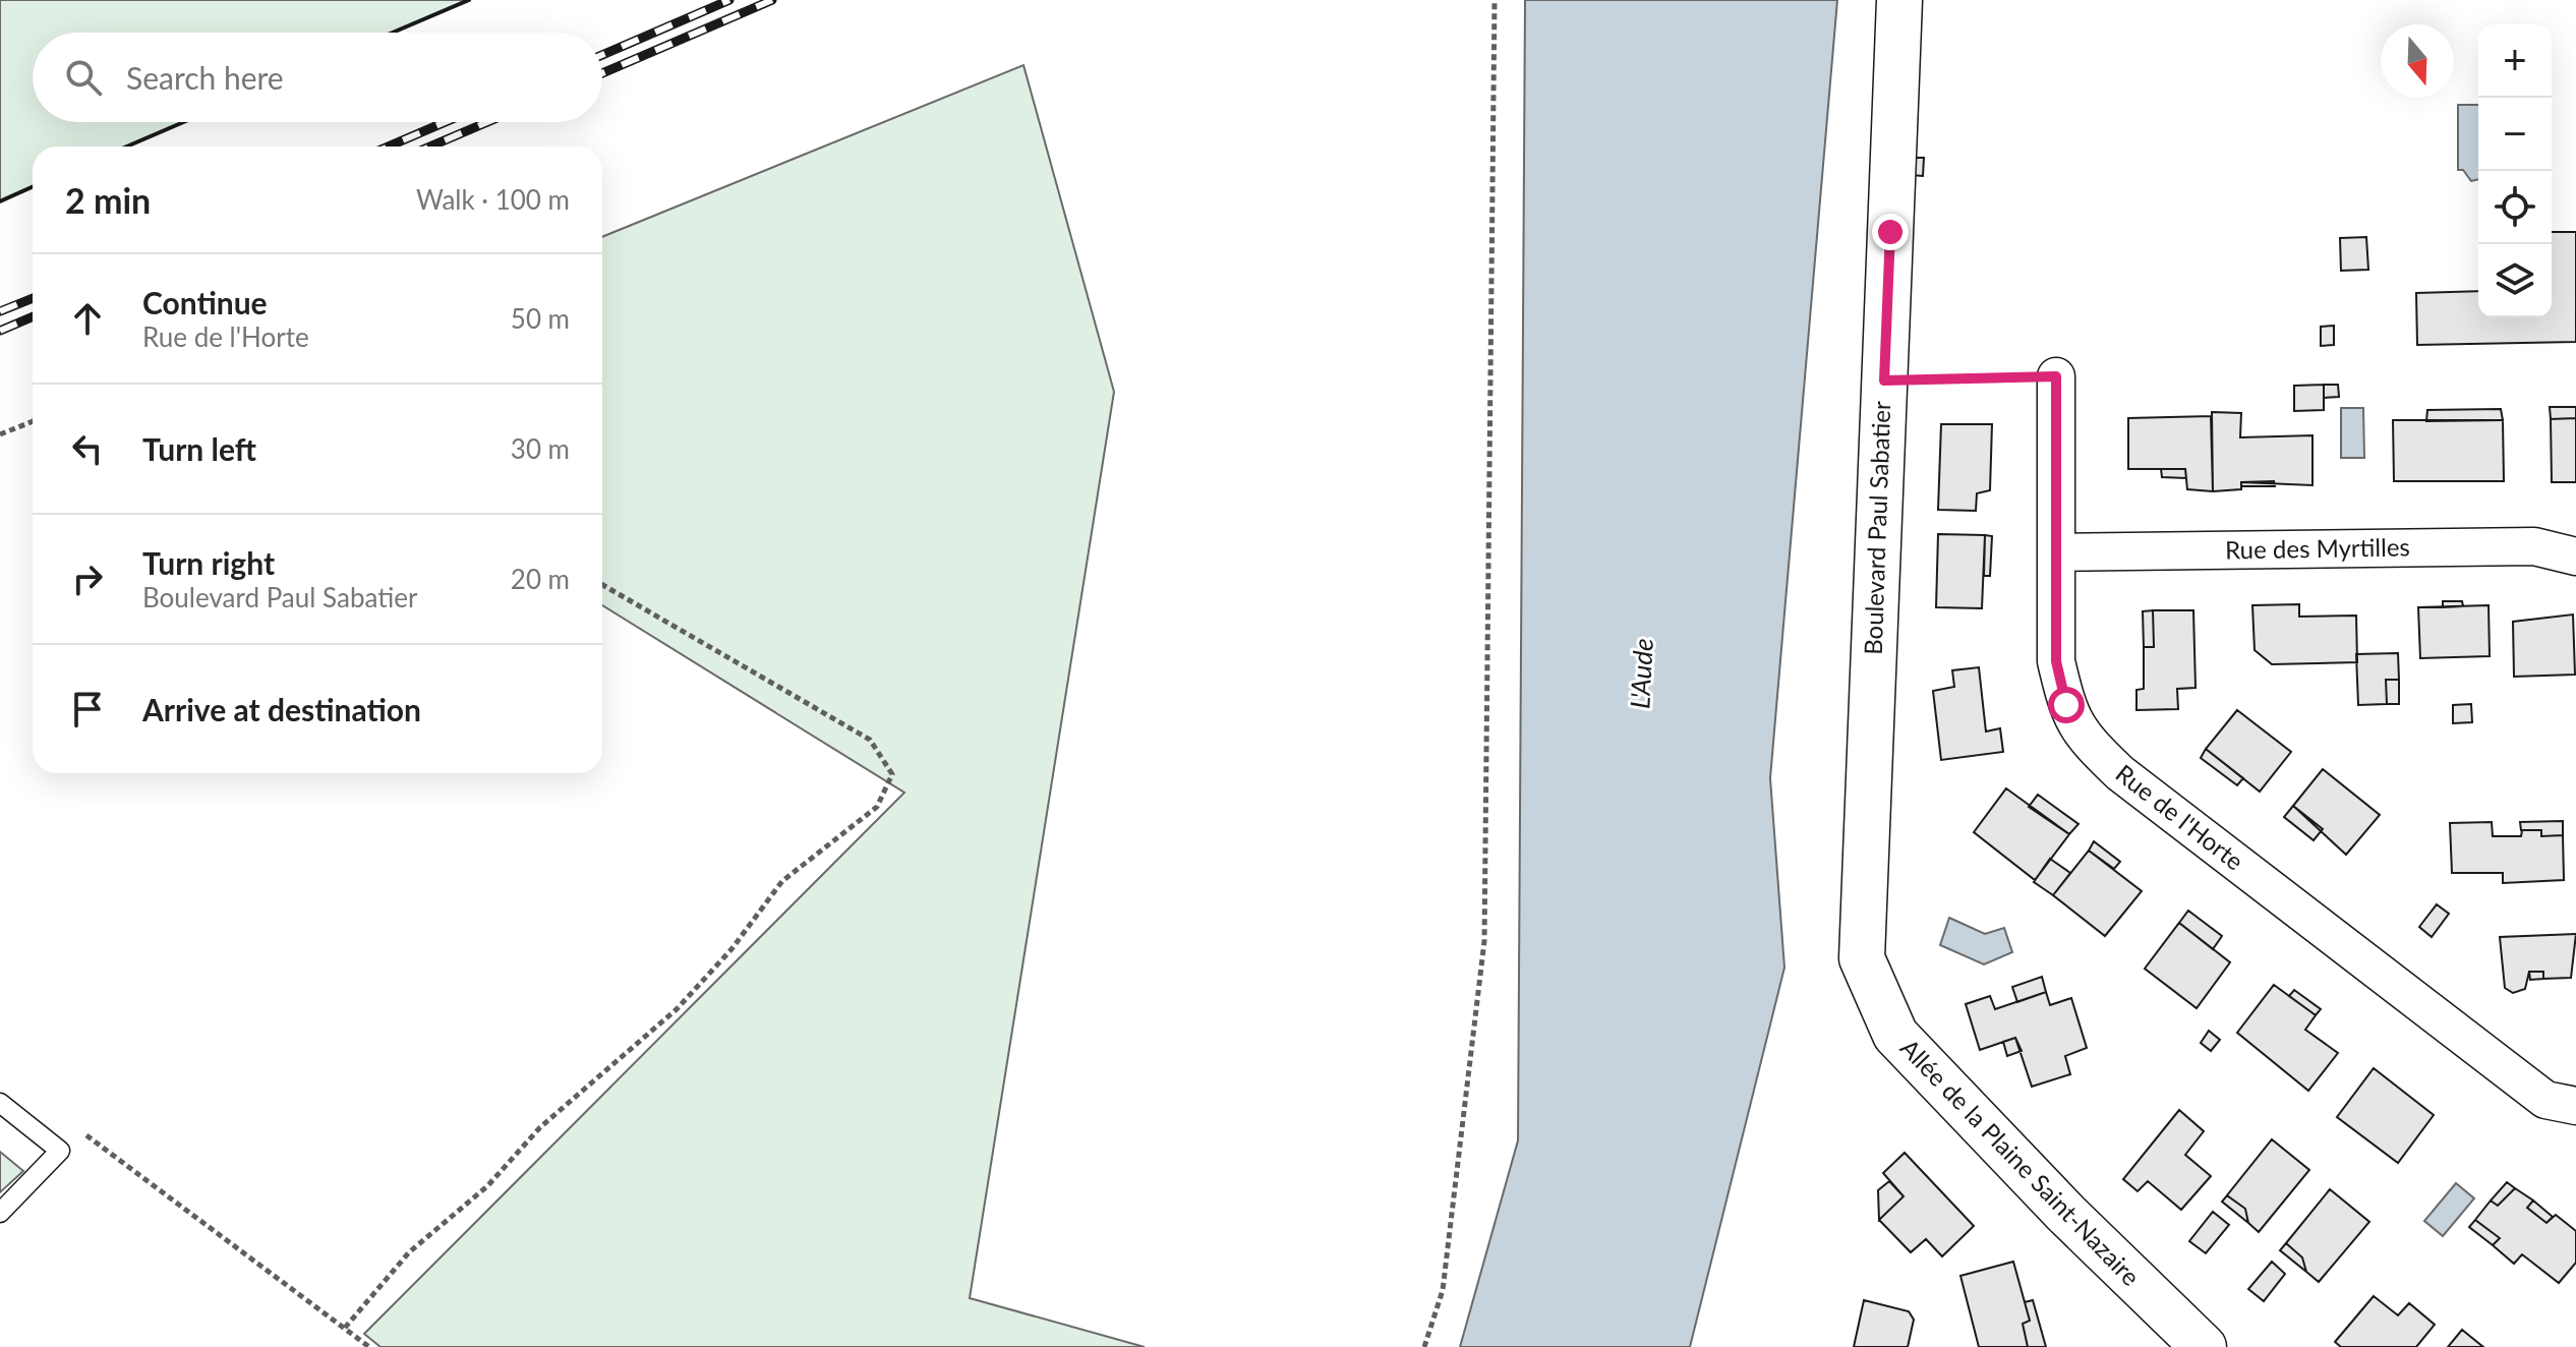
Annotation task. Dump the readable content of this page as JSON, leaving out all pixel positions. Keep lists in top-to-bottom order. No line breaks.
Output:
{"streets":{"street":["Boulevard Paul Sabatier","Rue des Myrtilles","Rue de l'Horte","Allée de la Plaine Saint-Nazaire"]},"crossings":[["Boulevard Paul Sabatier","Allée de la Plaine Saint-Nazaire"],["Rue des Myrtilles","Rue de l'Horte"]],"water":["L'Aude"],"north":"bottom","page":{"map_buttons":["+","−"],"search":"Search here","heading":["2 min","Walk · 100 m"],"list":[["Continue","Rue de l'Horte","50 m"],["Turn left","30 m"],["Turn right","Boulevard Paul Sabatier","20 m"],"Arrive at destination"]}}
